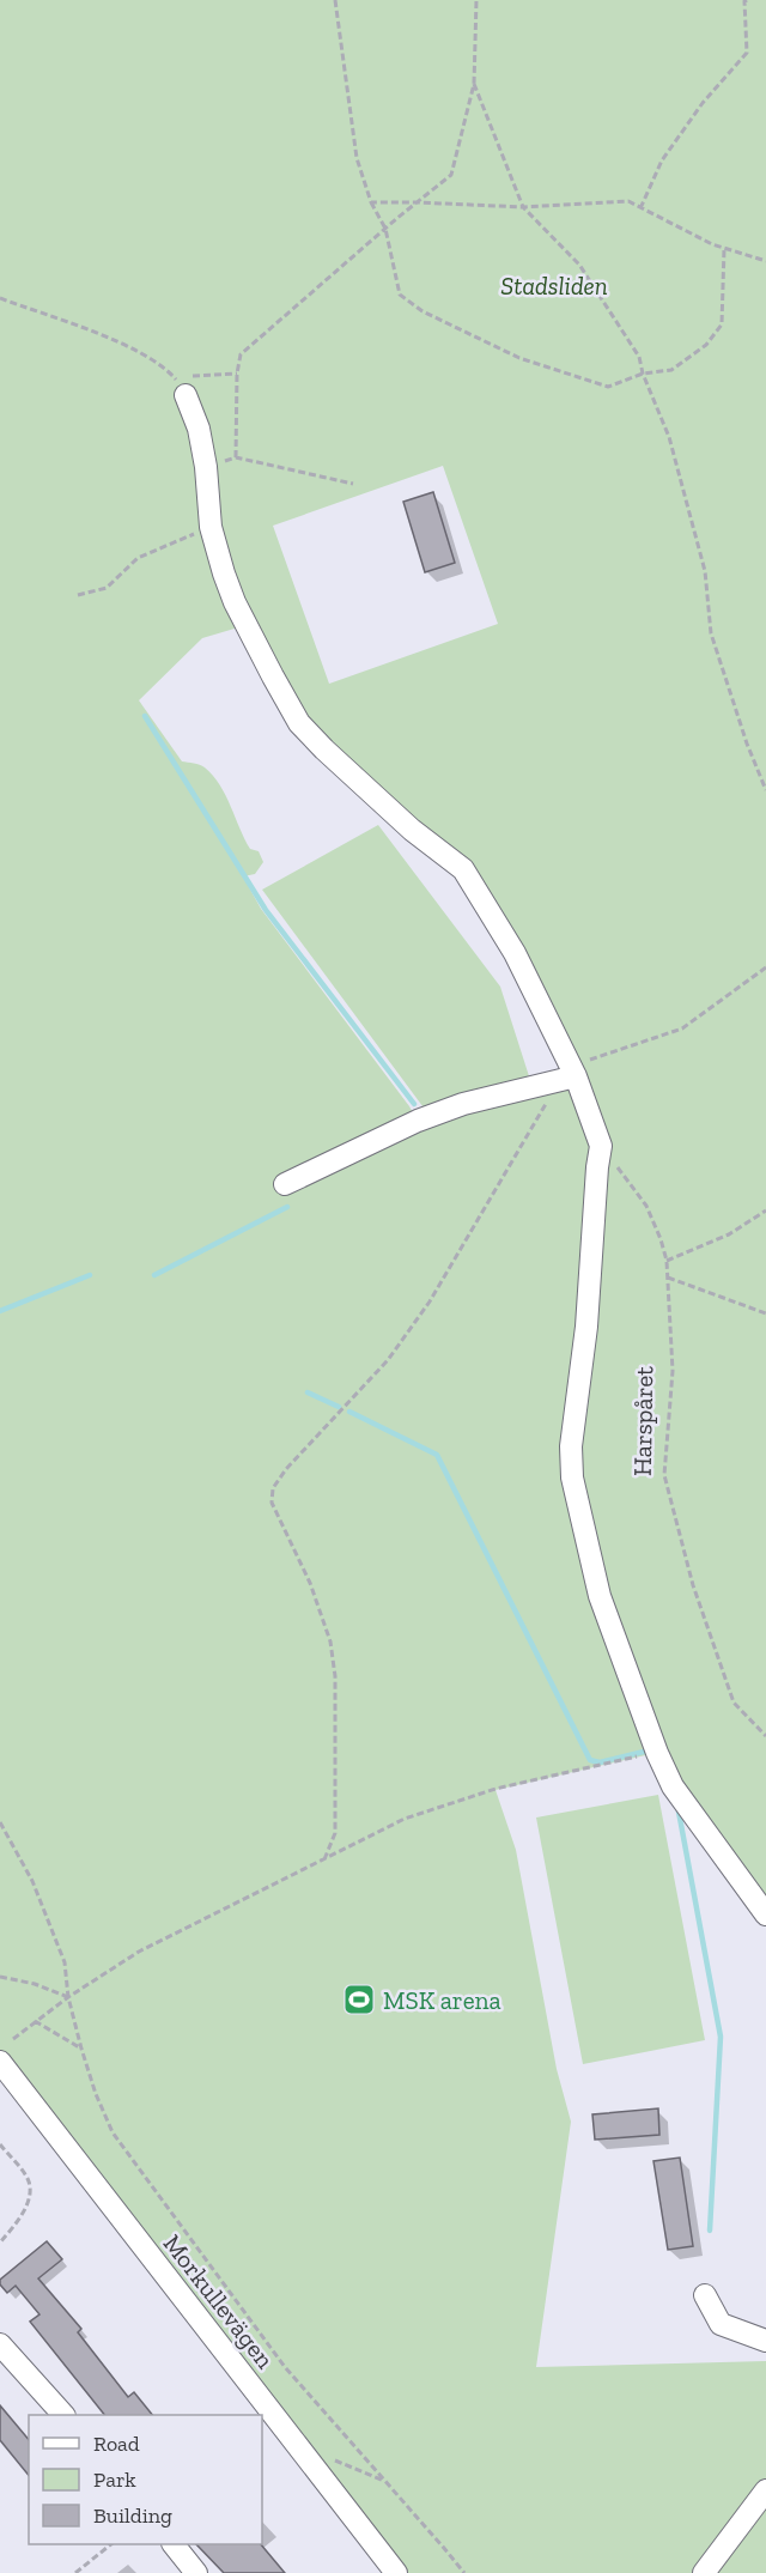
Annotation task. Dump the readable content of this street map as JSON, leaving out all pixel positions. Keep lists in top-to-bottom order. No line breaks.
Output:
{"streets":{"street":["Morkullevägen"],"path":["Harspåret"]},"parks":["Stadsliden"],"places":{"sports":["MSK arena"]},"legend":["Road","Park","Building"]}
